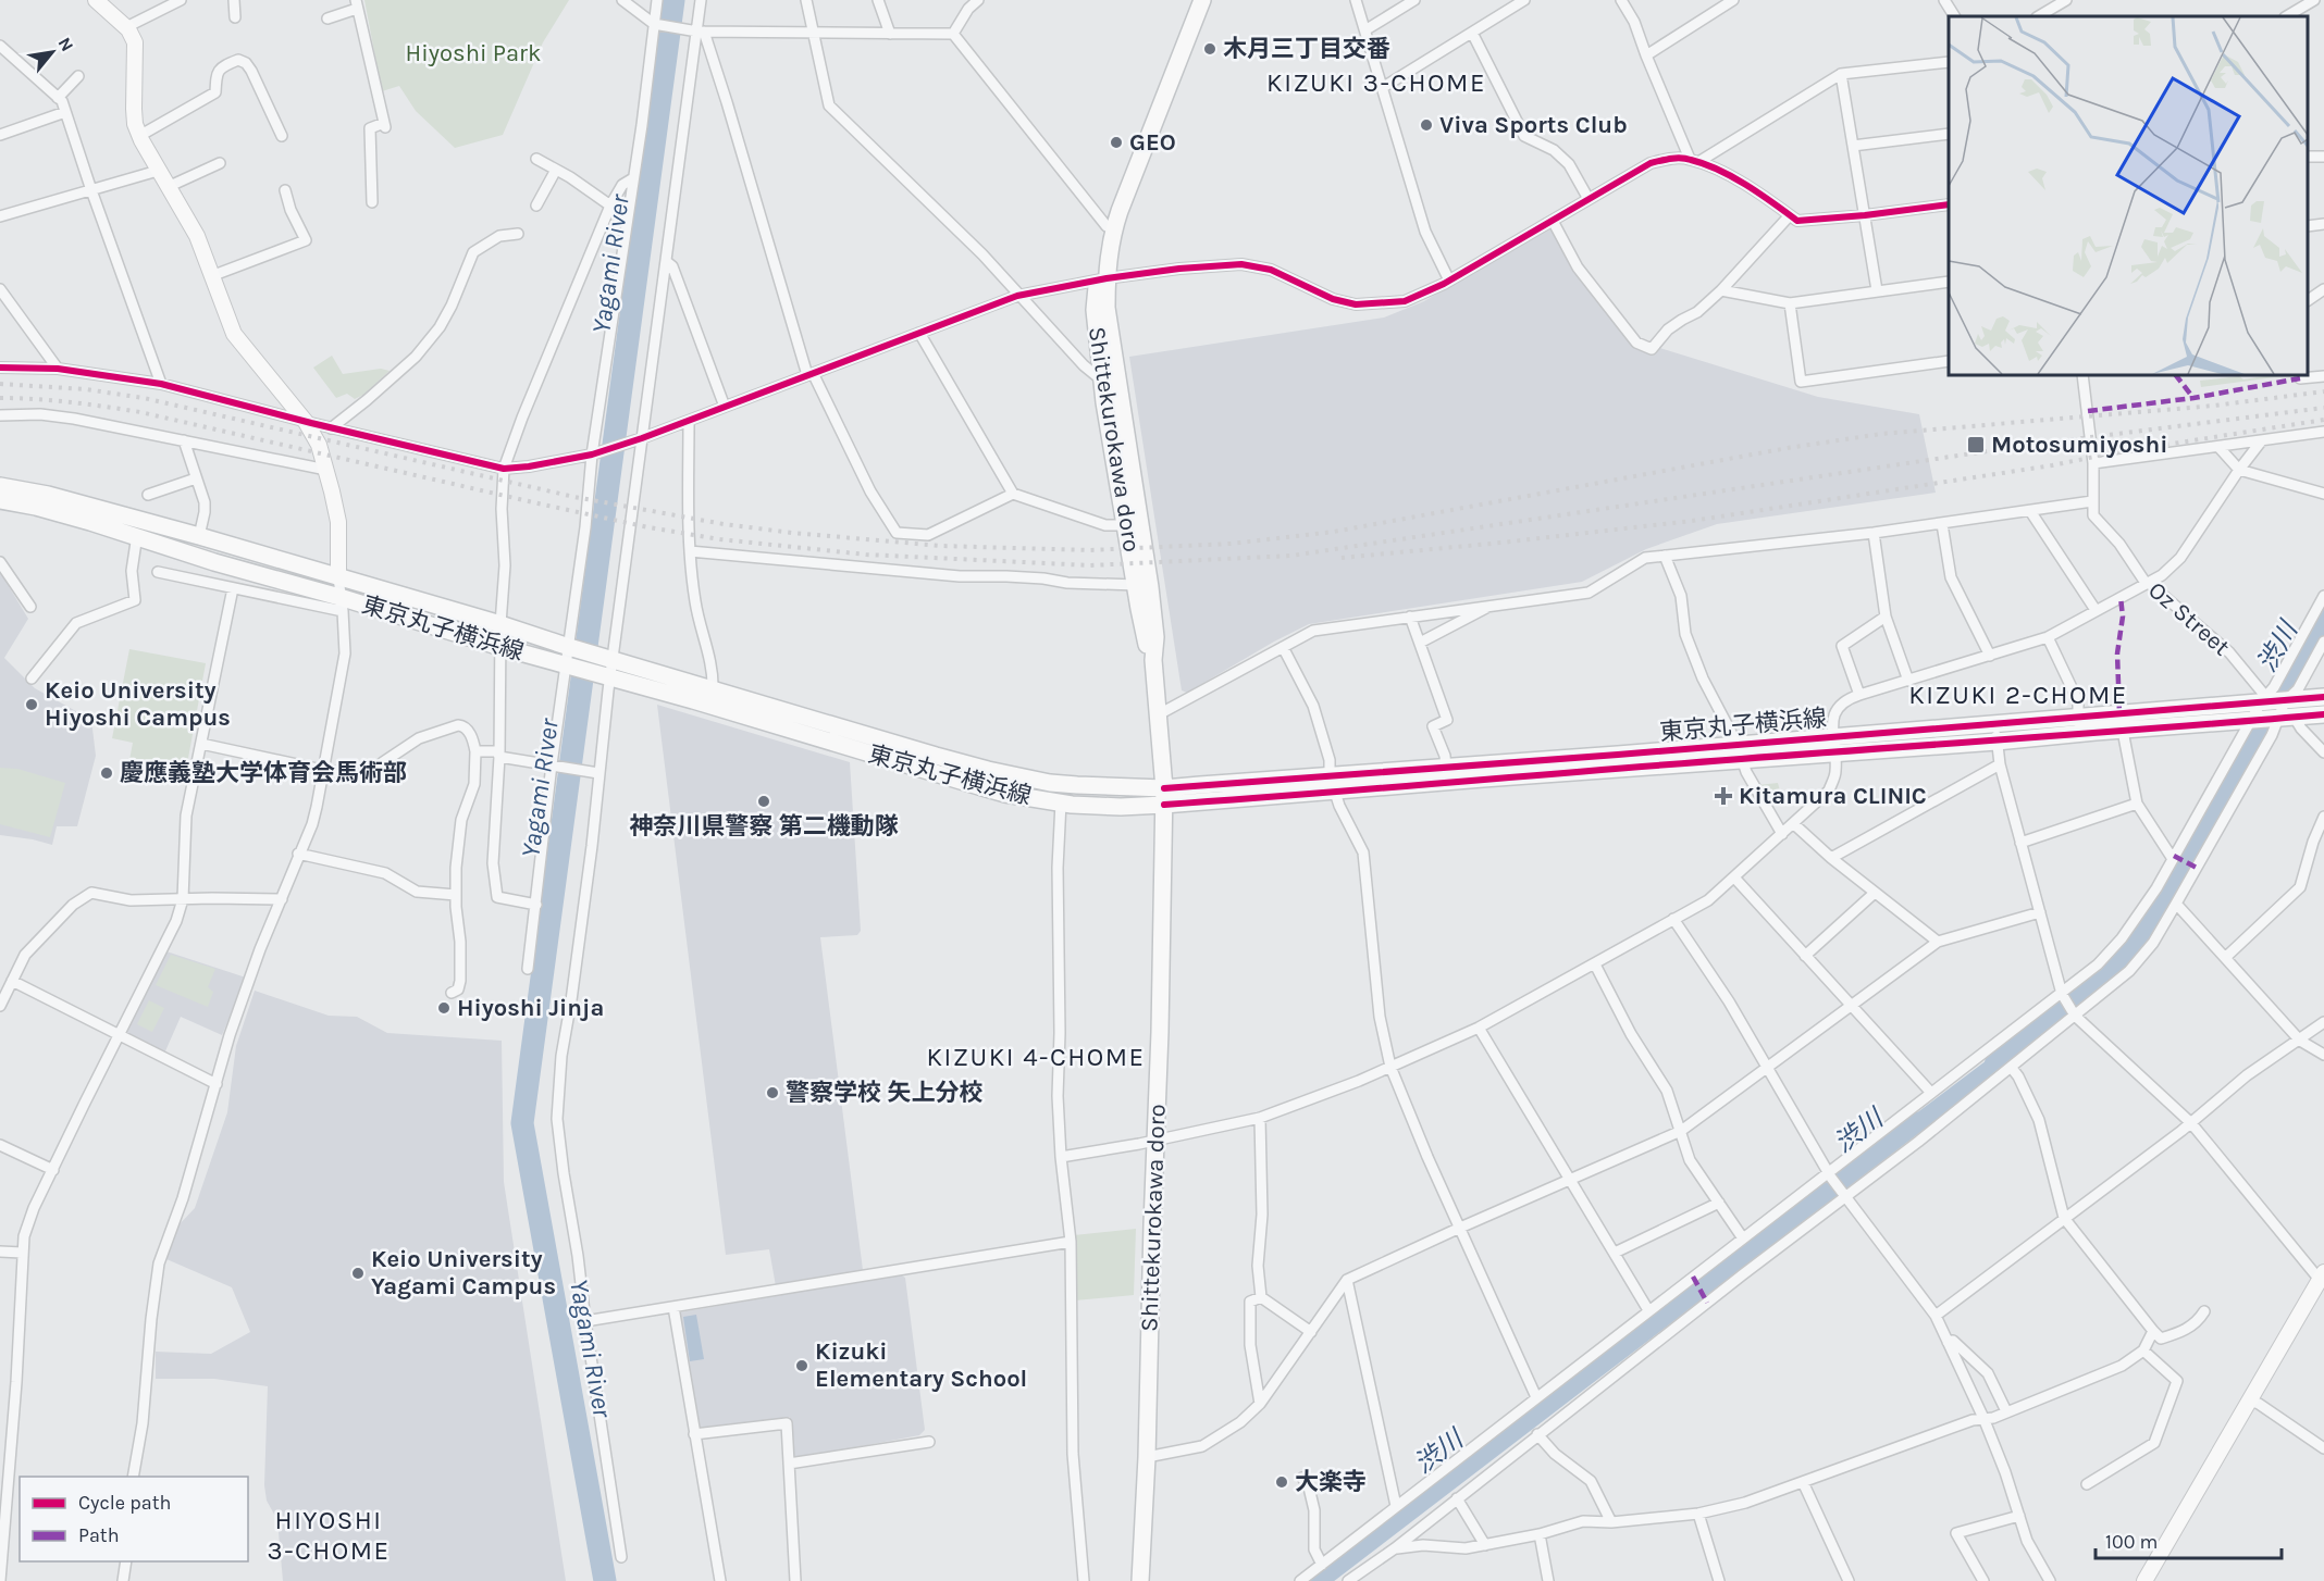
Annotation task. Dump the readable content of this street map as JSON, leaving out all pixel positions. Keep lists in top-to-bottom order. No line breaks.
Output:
{"streets":{"main road":["Shittekurokawa doro","東京丸子横浜線"],"street":["Oz Street"]},"crossings":[["Shittekurokawa doro","東京丸子横浜線"],["Oz Street","東京丸子横浜線"]],"districts":["KIZUKI 3-CHOME","KIZUKI 2-CHOME","KIZUKI 4-CHOME","HIYOSHI 3-CHOME"],"water":["Yagami River","渋川"],"parks":["Hiyoshi Park"],"places":{"other":["木月三丁目交番","Viva Sports Club","GEO","Keio University Hiyoshi Campus","慶應義塾大学体育会馬術部","神奈川県警察 第二機動隊","Hiyoshi Jinja","警察学校 矢上分校","Keio University Yagami Campus","Kizuki Elementary School","大楽寺"],"transit":["Motosumiyoshi"],"health":["Kitamura CLINIC"]},"legend":["Cycle path","Path"],"scale_bar":"100 m","north":"top right"}
